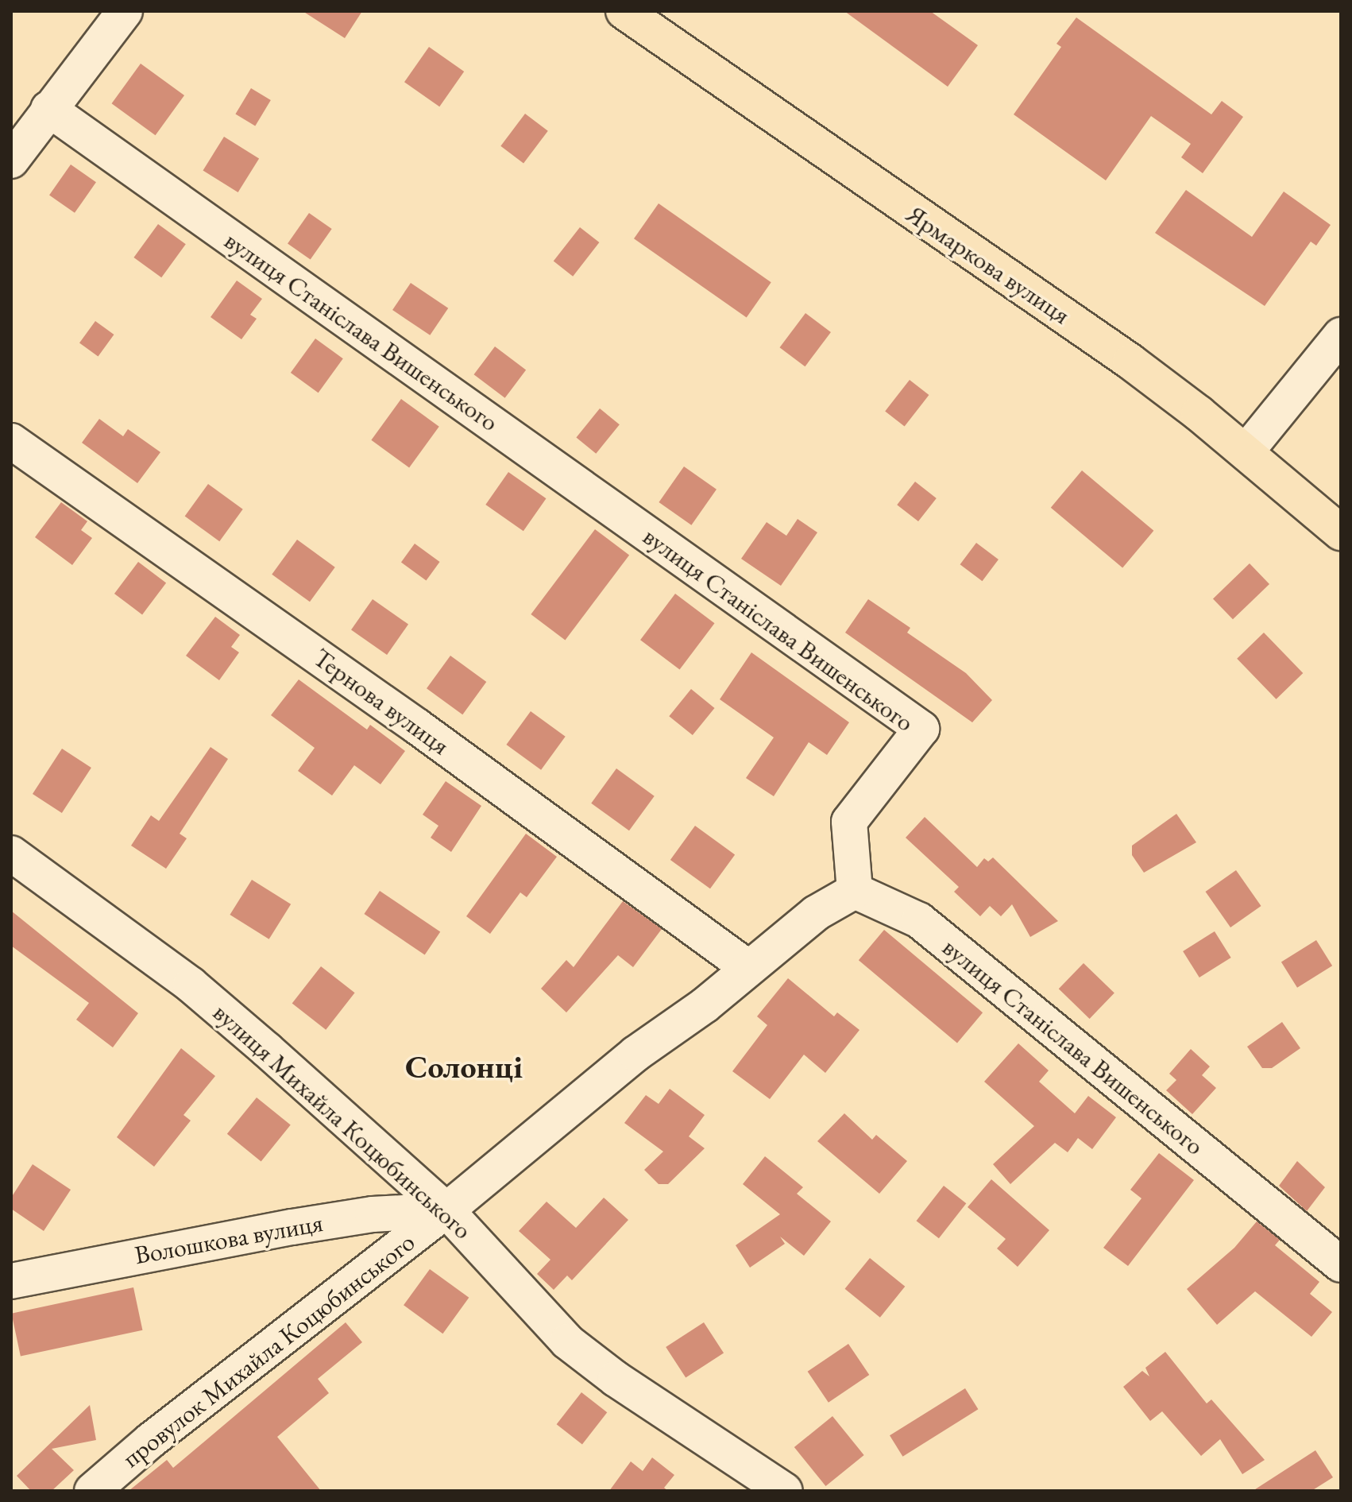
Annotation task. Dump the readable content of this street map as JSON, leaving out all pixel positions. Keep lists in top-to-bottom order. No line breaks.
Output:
{"streets":{"main road":["Ярмаркова вулиця"],"street":["вулиця Станіслава Вишенського","Тернова вулиця","вулиця Михайла Коцюбинського","Волошкова вулиця","провулок Михайла Коцюбинського"]},"crossings":[["вулиця Станіслава Вишенського","провулок Михайла Коцюбинського"],["Тернова вулиця","провулок Михайла Коцюбинського"],["вулиця Михайла Коцюбинського","Волошкова вулиця"],["вулиця Михайла Коцюбинського","провулок Михайла Коцюбинського"],["Волошкова вулиця","провулок Михайла Коцюбинського"]],"districts":["Солонці"]}
